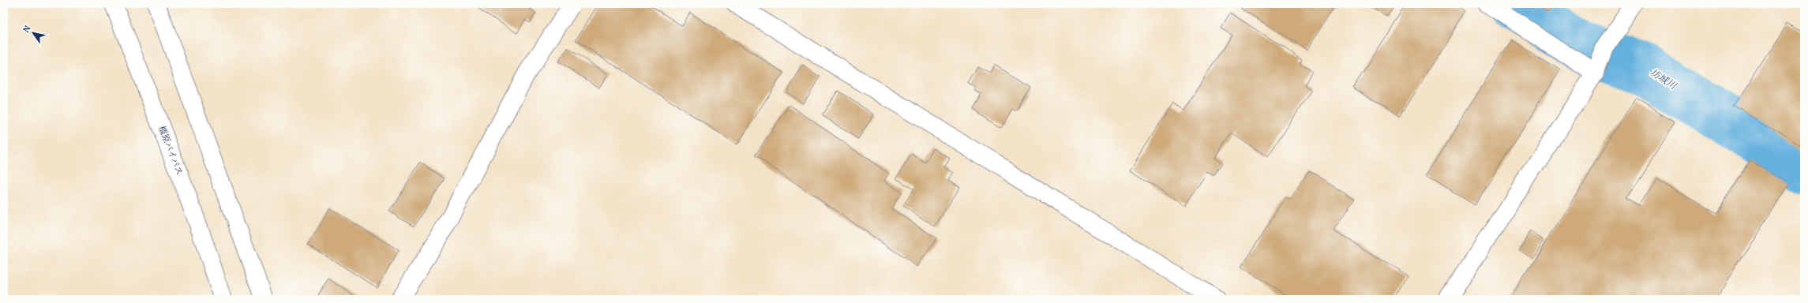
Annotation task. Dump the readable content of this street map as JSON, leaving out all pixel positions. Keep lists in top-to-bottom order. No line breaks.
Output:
{"streets":{"main road":["橿原バイパス"]},"water":["坊城川"],"north":"top left"}
